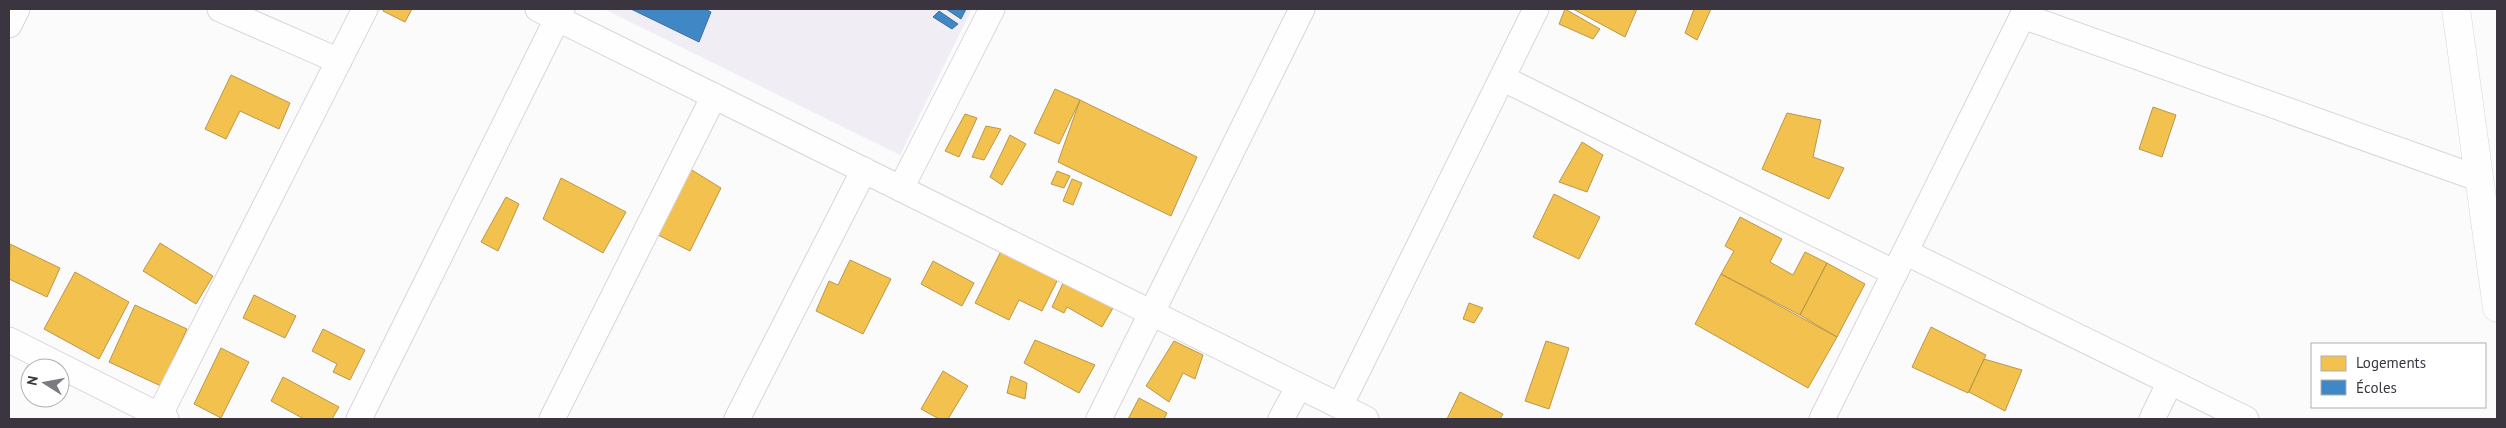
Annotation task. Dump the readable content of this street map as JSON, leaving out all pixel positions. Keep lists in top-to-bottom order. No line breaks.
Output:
{"legend":["Logements","Écoles"],"north":"left"}
